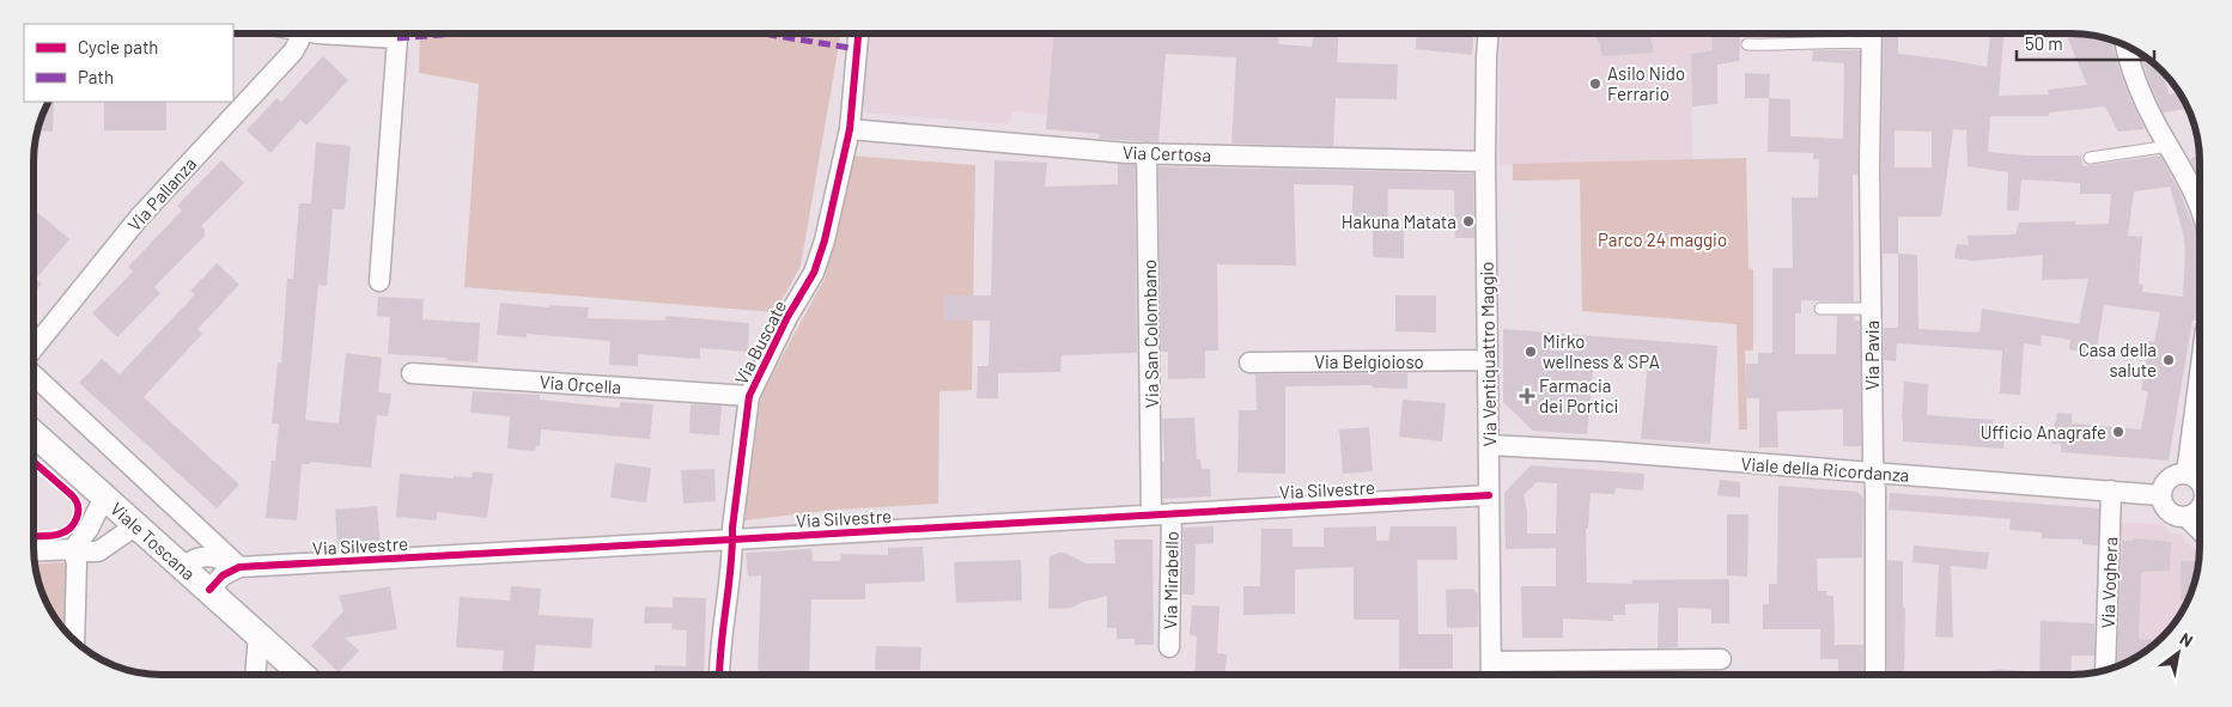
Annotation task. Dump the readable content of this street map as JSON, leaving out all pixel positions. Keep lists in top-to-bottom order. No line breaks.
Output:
{"streets":{"street":["Via Certosa","Via Pallanza","Via San Colombano","Via Buscate","Via Ventiquattro Maggio","Via Pavia","Via Belgioioso","Via Orcella","Viale della Ricordanza","Via Silvestre","Viale Toscana","Via Mirabello","Via Voghera"]},"crossings":[["Via Certosa","Via San Colombano"],["Via Certosa","Via Buscate"],["Via Certosa","Via Ventiquattro Maggio"],["Via San Colombano","Via Silvestre"],["Via Buscate","Via Orcella"],["Via Buscate","Via Silvestre"],["Via Ventiquattro Maggio","Via Belgioioso"],["Via Ventiquattro Maggio","Viale della Ricordanza"],["Via Ventiquattro Maggio","Via Silvestre"],["Via Pavia","Viale della Ricordanza"],["Viale della Ricordanza","Via Voghera"],["Via Silvestre","Viale Toscana"],["Via Silvestre","Via Mirabello"]],"parks":["Parco 24 maggio"],"places":{"other":["Asilo Nido Ferrario","Hakuna Matata","Mirko wellness & SPA","Casa della salute","Ufficio Anagrafe"],"health":["Farmacia dei Portici"]},"legend":["Cycle path","Path"],"scale_bar":"50 m","north":"top right"}
